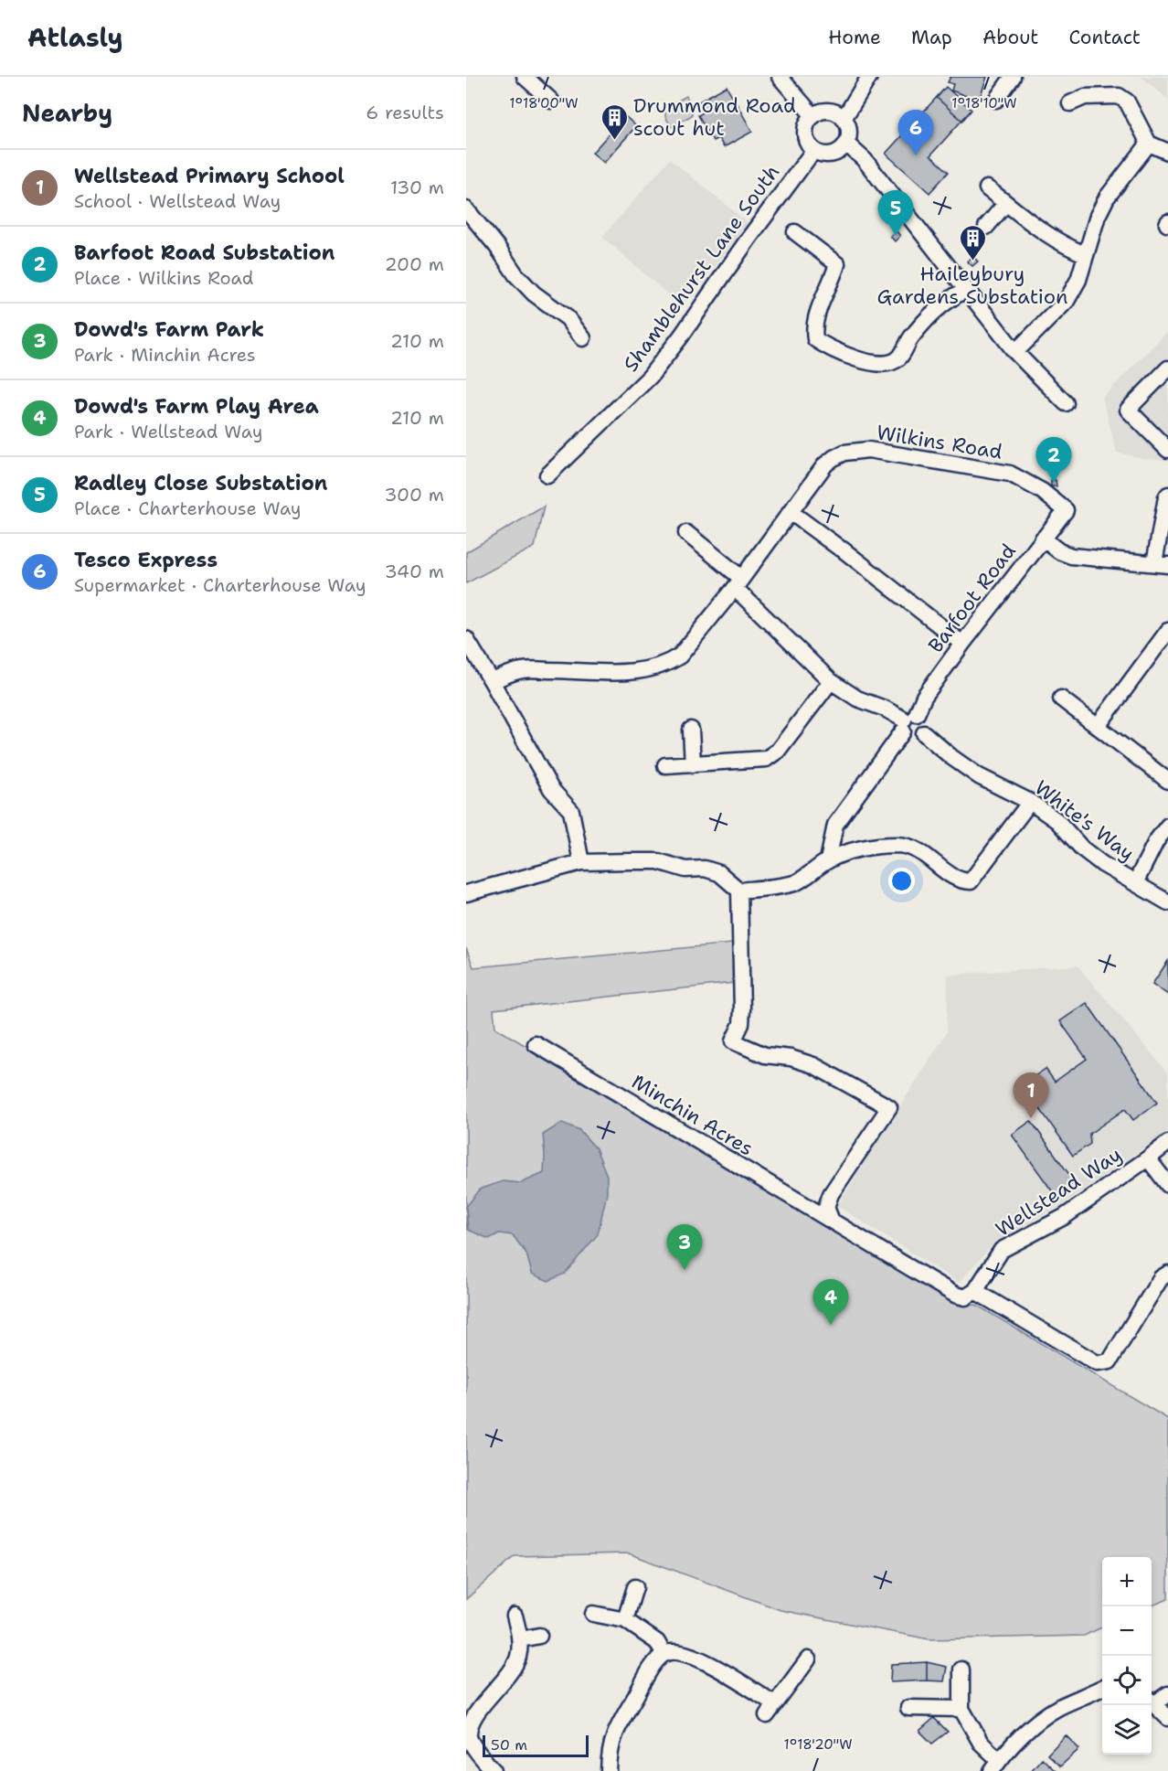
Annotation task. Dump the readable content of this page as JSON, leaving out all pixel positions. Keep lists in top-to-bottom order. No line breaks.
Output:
{"streets":{"street":["Shamblehurst Lane South","Wilkins Road","Barfoot Road","White's Way","Minchin Acres","Wellstead Way"]},"crossings":[["Wilkins Road","Barfoot Road"],["Wilkins Road","White's Way"],["Barfoot Road","White's Way"]],"places":{"building":["Drummond Road scout hut","Haileybury Gardens Substation"]},"scale_bar":"50 m","page":{"header":"Atlasly","nav":["Home","Map","About","Contact"],"heading":["Nearby","6 results"],"pins":["6","5","2","1","3","4"],"list":[{"mark":"1","name":"Wellstead Primary School","note":"School · Wellstead Way","value":"130 m"},{"mark":"2","name":"Barfoot Road Substation","note":"Place · Wilkins Road","value":"200 m"},{"mark":"3","name":"Dowd's Farm Park","note":"Park · Minchin Acres","value":"210 m"},{"mark":"4","name":"Dowd's Farm Play Area","note":"Park · Wellstead Way","value":"210 m"},{"mark":"5","name":"Radley Close Substation","note":"Place · Charterhouse Way","value":"300 m"},{"mark":"6","name":"Tesco Express","note":"Supermarket · Charterhouse Way","value":"340 m"}],"map_buttons":["+","−"],"scale":"50 m"},"coordinates":["1°18'00\"W","1°18'10\"W","1°18'20\"W"]}
